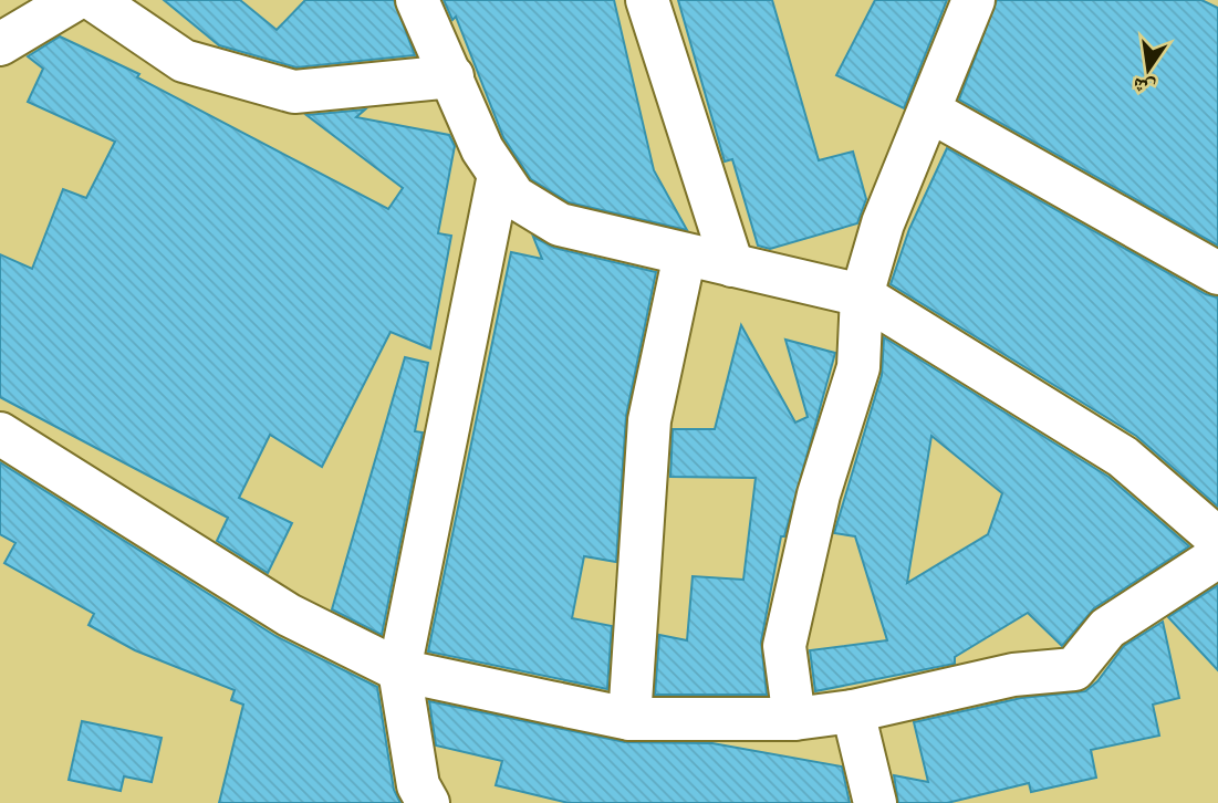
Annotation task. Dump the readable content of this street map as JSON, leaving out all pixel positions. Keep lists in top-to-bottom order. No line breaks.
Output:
{"north":"bottom"}
